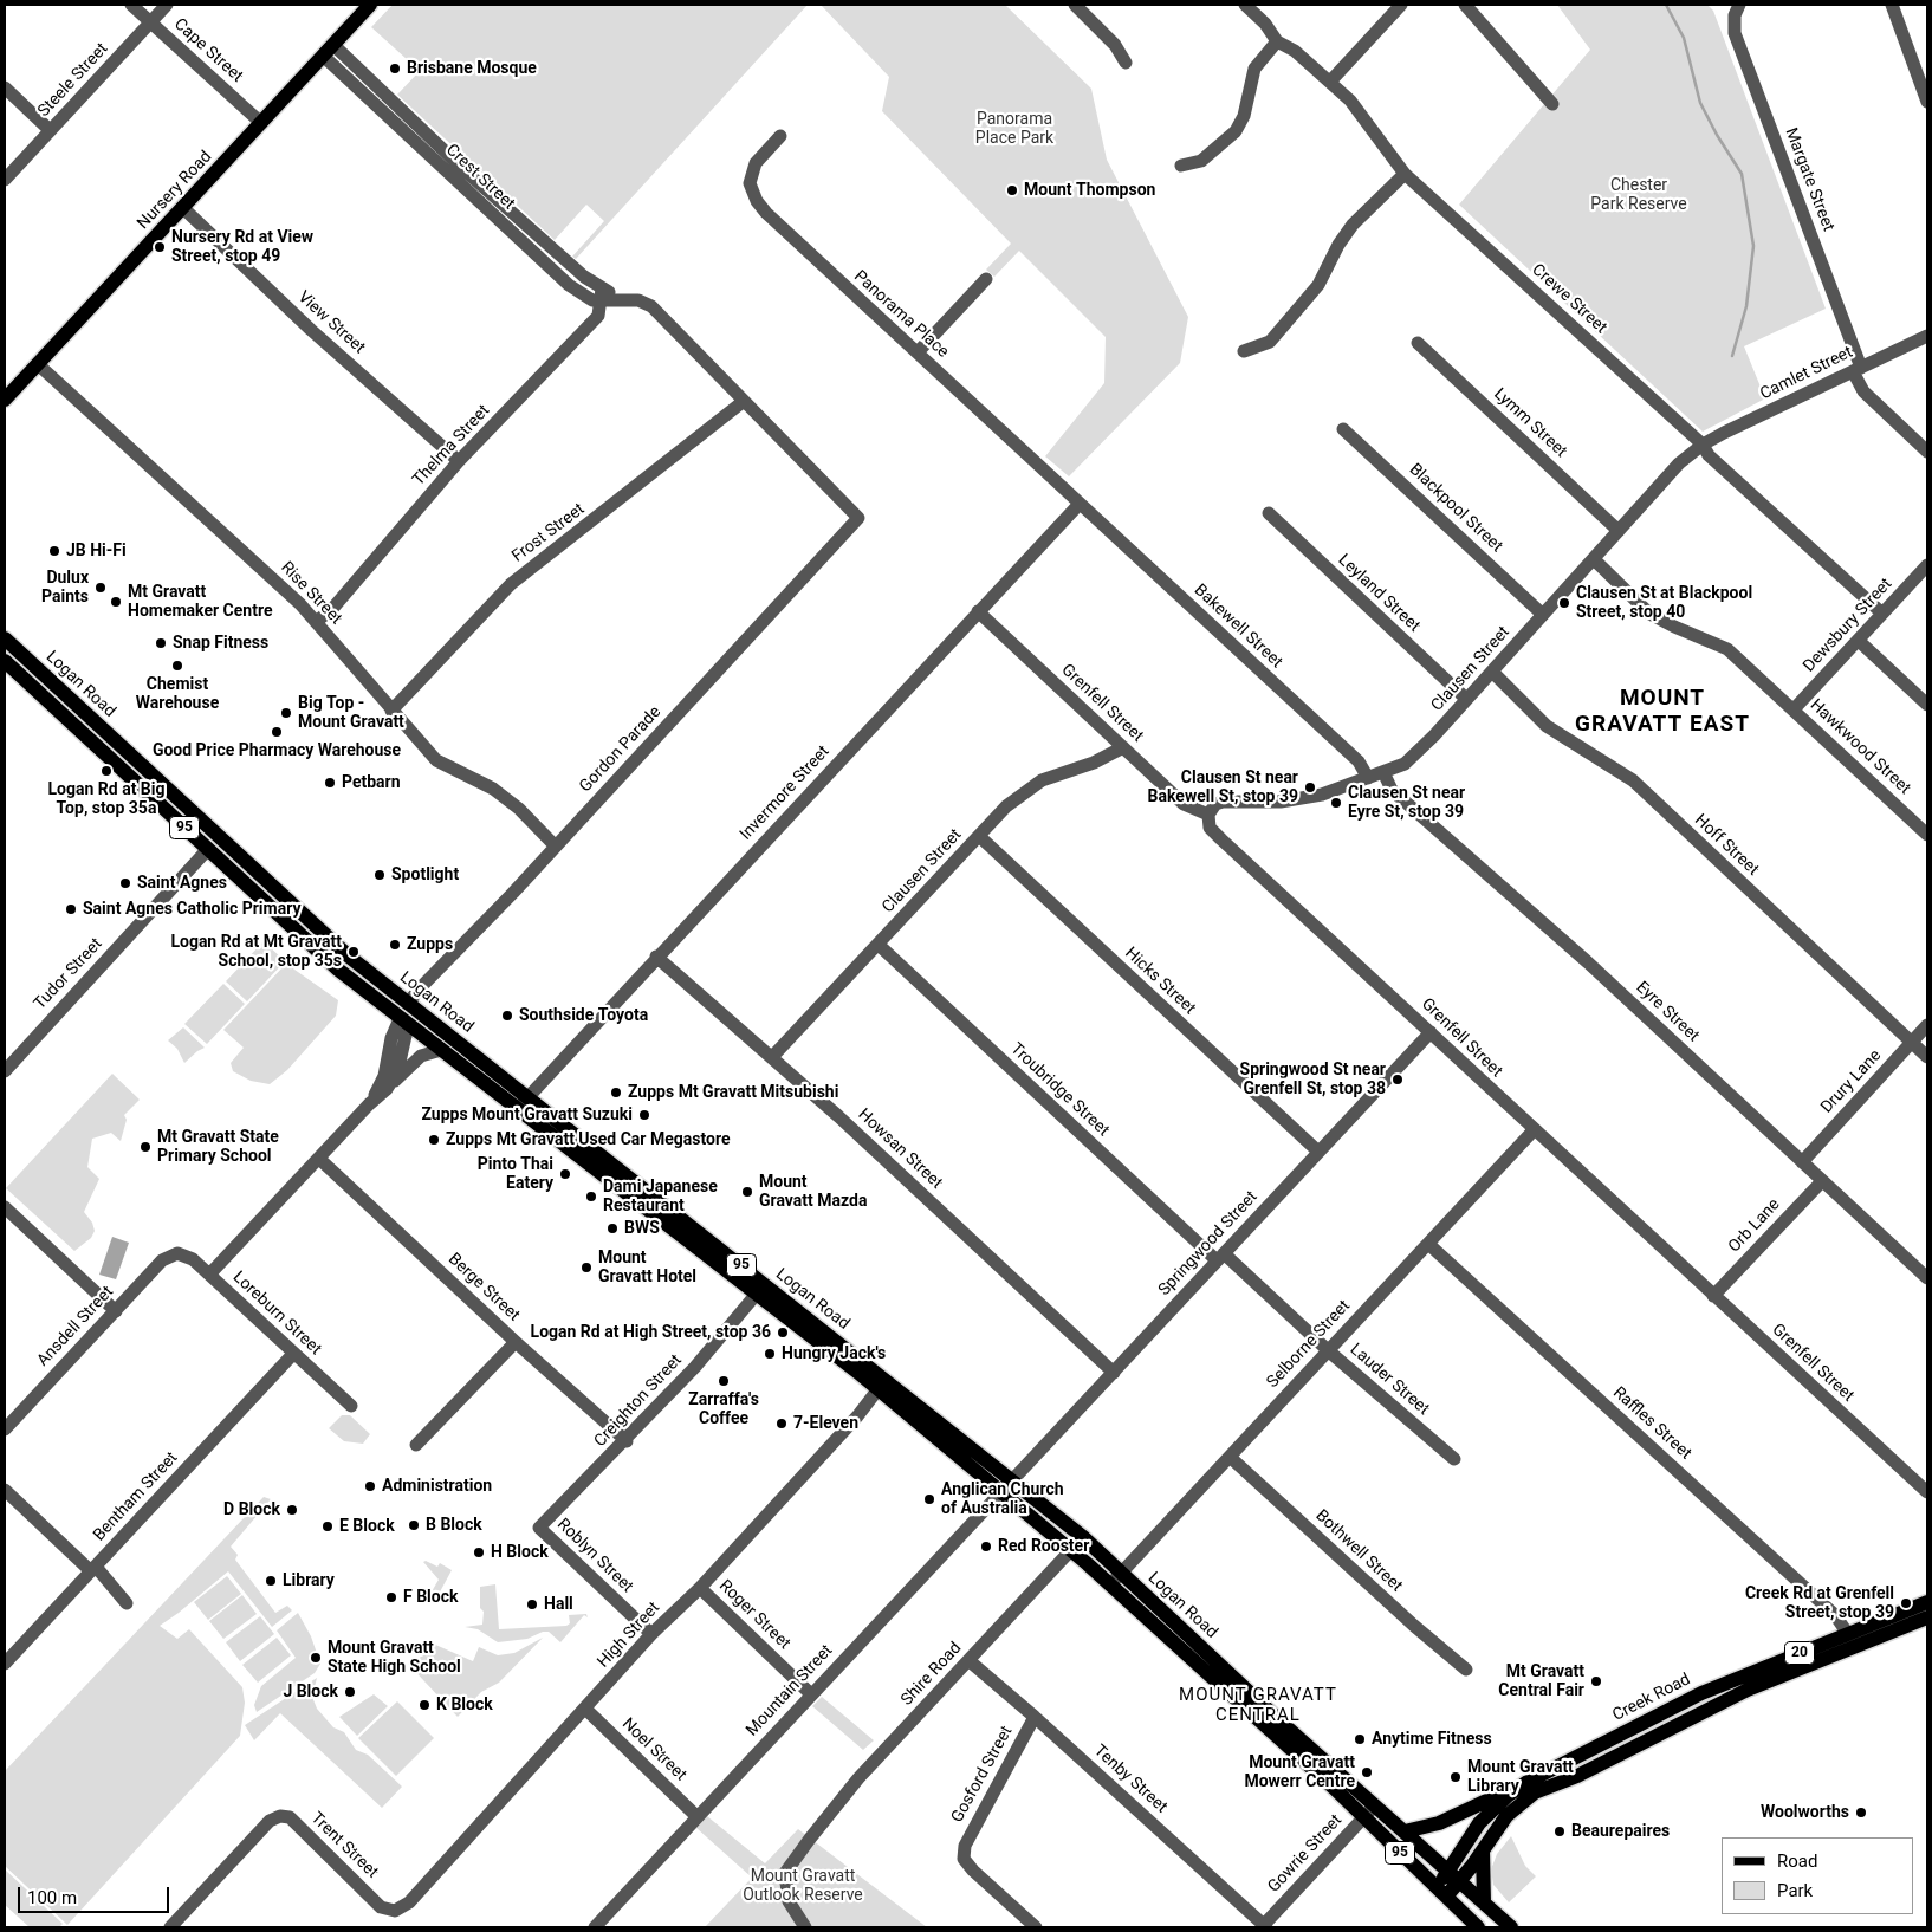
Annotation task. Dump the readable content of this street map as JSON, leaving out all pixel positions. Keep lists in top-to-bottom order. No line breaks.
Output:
{"streets":{"main road":["Nursery Road","Logan Road","95","20","Creek Road"],"street":["Cape Street","Steele Street","Crest Street","Margate Street","Crewe Street","Panorama Place","View Street","Camlet Street","Lymm Street","Thelma Street","Blackpool Street","Frost Street","Rise Street","Leyland Street","Dewsbury Street","Bakewell Street","Clausen Street","Grenfell Street","Hawkwood Street","Gordon Parade","Invermore Street","Hoff Street","Tudor Street","Hicks Street","Eyre Street","Drury Lane","Troubridge Street","Howsan Street","Orb Lane","Springwood Street","Berge Street","Loreburn Street","Ansdell Street","Selborne Street","Lauder Street","Creighton Street","Raffles Street","Bentham Street","Bothwell Street","Roblyn Street","Roger Street","High Street","Shire Road","Mountain Street","Noel Street","Gosford Street","Tenby Street","Trent Street","Gowrie Street"]},"crossings":[["Cape Street","Steele Street"],["Cape Street","Nursery Road"],["Crest Street","Nursery Road"],["Crest Street","Thelma Street"],["Crest Street","Frost Street"],["Crest Street","Gordon Parade"],["Margate Street","Camlet Street"],["Nursery Road","View Street"],["Nursery Road","Rise Street"],["Crewe Street","Camlet Street"],["Crewe Street","Dewsbury Street"],["Crewe Street","Clausen Street"],["Panorama Place","Bakewell Street"],["Panorama Place","Invermore Street"],["View Street","Thelma Street"],["Camlet Street","Clausen Street"],["Lymm Street","Clausen Street"],["Thelma Street","Rise Street"],["Blackpool Street","Clausen Street"],["Frost Street","Rise Street"],["Rise Street","Gordon Parade"],["Leyland Street","Clausen Street"],["Dewsbury Street","Hawkwood Street"],["Bakewell Street","Clausen Street"],["Bakewell Street","Invermore Street"],["Clausen Street","Grenfell Street"],["Clausen Street","Hawkwood Street"],["Clausen Street","Hoff Street"],["Clausen Street","Hicks Street"],["Clausen Street","Eyre Street"],["Clausen Street","Troubridge Street"],["Clausen Street","Howsan Street"],["Logan Road","Gordon Parade"],["Logan Road","Invermore Street"],["Logan Road","Tudor Street"],["Logan Road","Springwood Street"],["Logan Road","Selborne Street"],["Logan Road","Creighton Street"],["Logan Road","High Street"],["Logan Road","Shire Road"],["Logan Road","Mountain Street"],["Logan Road","Creek Road"],["Logan Road","Gowrie Street"],["Grenfell Street","Invermore Street"],["Grenfell Street","Orb Lane"],["Grenfell Street","Springwood Street"],["Grenfell Street","Selborne Street"],["Invermore Street","Howsan Street"],["Hoff Street","Drury Lane"],["Hicks Street","Springwood Street"],["Eyre Street","Drury Lane"],["Eyre Street","Orb Lane"],["Troubridge Street","Springwood Street"],["Troubridge Street","Lauder Street"],["Howsan Street","Springwood Street"],["Springwood Street","Lauder Street"],["Springwood Street","Mountain Street"],["Berge Street","Creighton Street"],["Loreburn Street","Ansdell Street"],["Loreburn Street","Bentham Street"],["Selborne Street","Lauder Street"],["Selborne Street","Raffles Street"],["Selborne Street","Bothwell Street"],["Creighton Street","Roblyn Street"],["Raffles Street","Creek Road"],["Roblyn Street","High Street"],["Roger Street","High Street"],["Roger Street","Mountain Street"],["High Street","Noel Street"],["High Street","Trent Street"],["Shire Road","Tenby Street"],["Mountain Street","Noel Street"],["Gosford Street","Tenby Street"],["Tenby Street","Gowrie Street"]],"districts":["MOUNT GRAVATT EAST","MOUNT GRAVATT CENTRAL"],"parks":["Panorama Place Park","Chester Park Reserve","Mount Gravatt Outlook Reserve"],"places":["Brisbane Mosque","Mount Thompson","Nursery Rd at View Street, stop 49","JB Hi-Fi","Dulux Paints","Mt Gravatt Homemaker Centre","Clausen St at Blackpool Street, stop 40","Snap Fitness","Chemist Warehouse","Big Top - Mount Gravatt","Good Price Pharmacy Warehouse","Logan Rd at Big Top, stop 35a","Petbarn","Clausen St near Bakewell St, stop 39","Clausen St near Eyre St, stop 39","Spotlight","Saint Agnes","Saint Agnes Catholic Primary","Zupps","Logan Rd at Mt Gravatt School, stop 35s","Southside Toyota","Springwood St near Grenfell St, stop 38","Zupps Mt Gravatt Mitsubishi","Zupps Mount Gravatt Suzuki","Zupps Mt Gravatt Used Car Megastore","Mt Gravatt State Primary School","Pinto Thai Eatery","Mount Gravatt Mazda","Dami Japanese Restaurant","BWS","Mount Gravatt Hotel","Logan Rd at High Street, stop 36","Hungry Jack's","Zarraffa's Coffee","7-Eleven","Administration","Anglican Church of Australia","D Block","B Block","E Block","Red Rooster","H Block","Library","F Block","Creek Rd at Grenfell Street, stop 39","Hall","Mount Gravatt State High School","Mt Gravatt Central Fair","J Block","K Block","Anytime Fitness","Mount Gravatt Mowerr Centre","Mount Gravatt Library","Woolworths","Beaurepaires"],"legend":["Road","Park"],"scale_bar":"100 m"}
